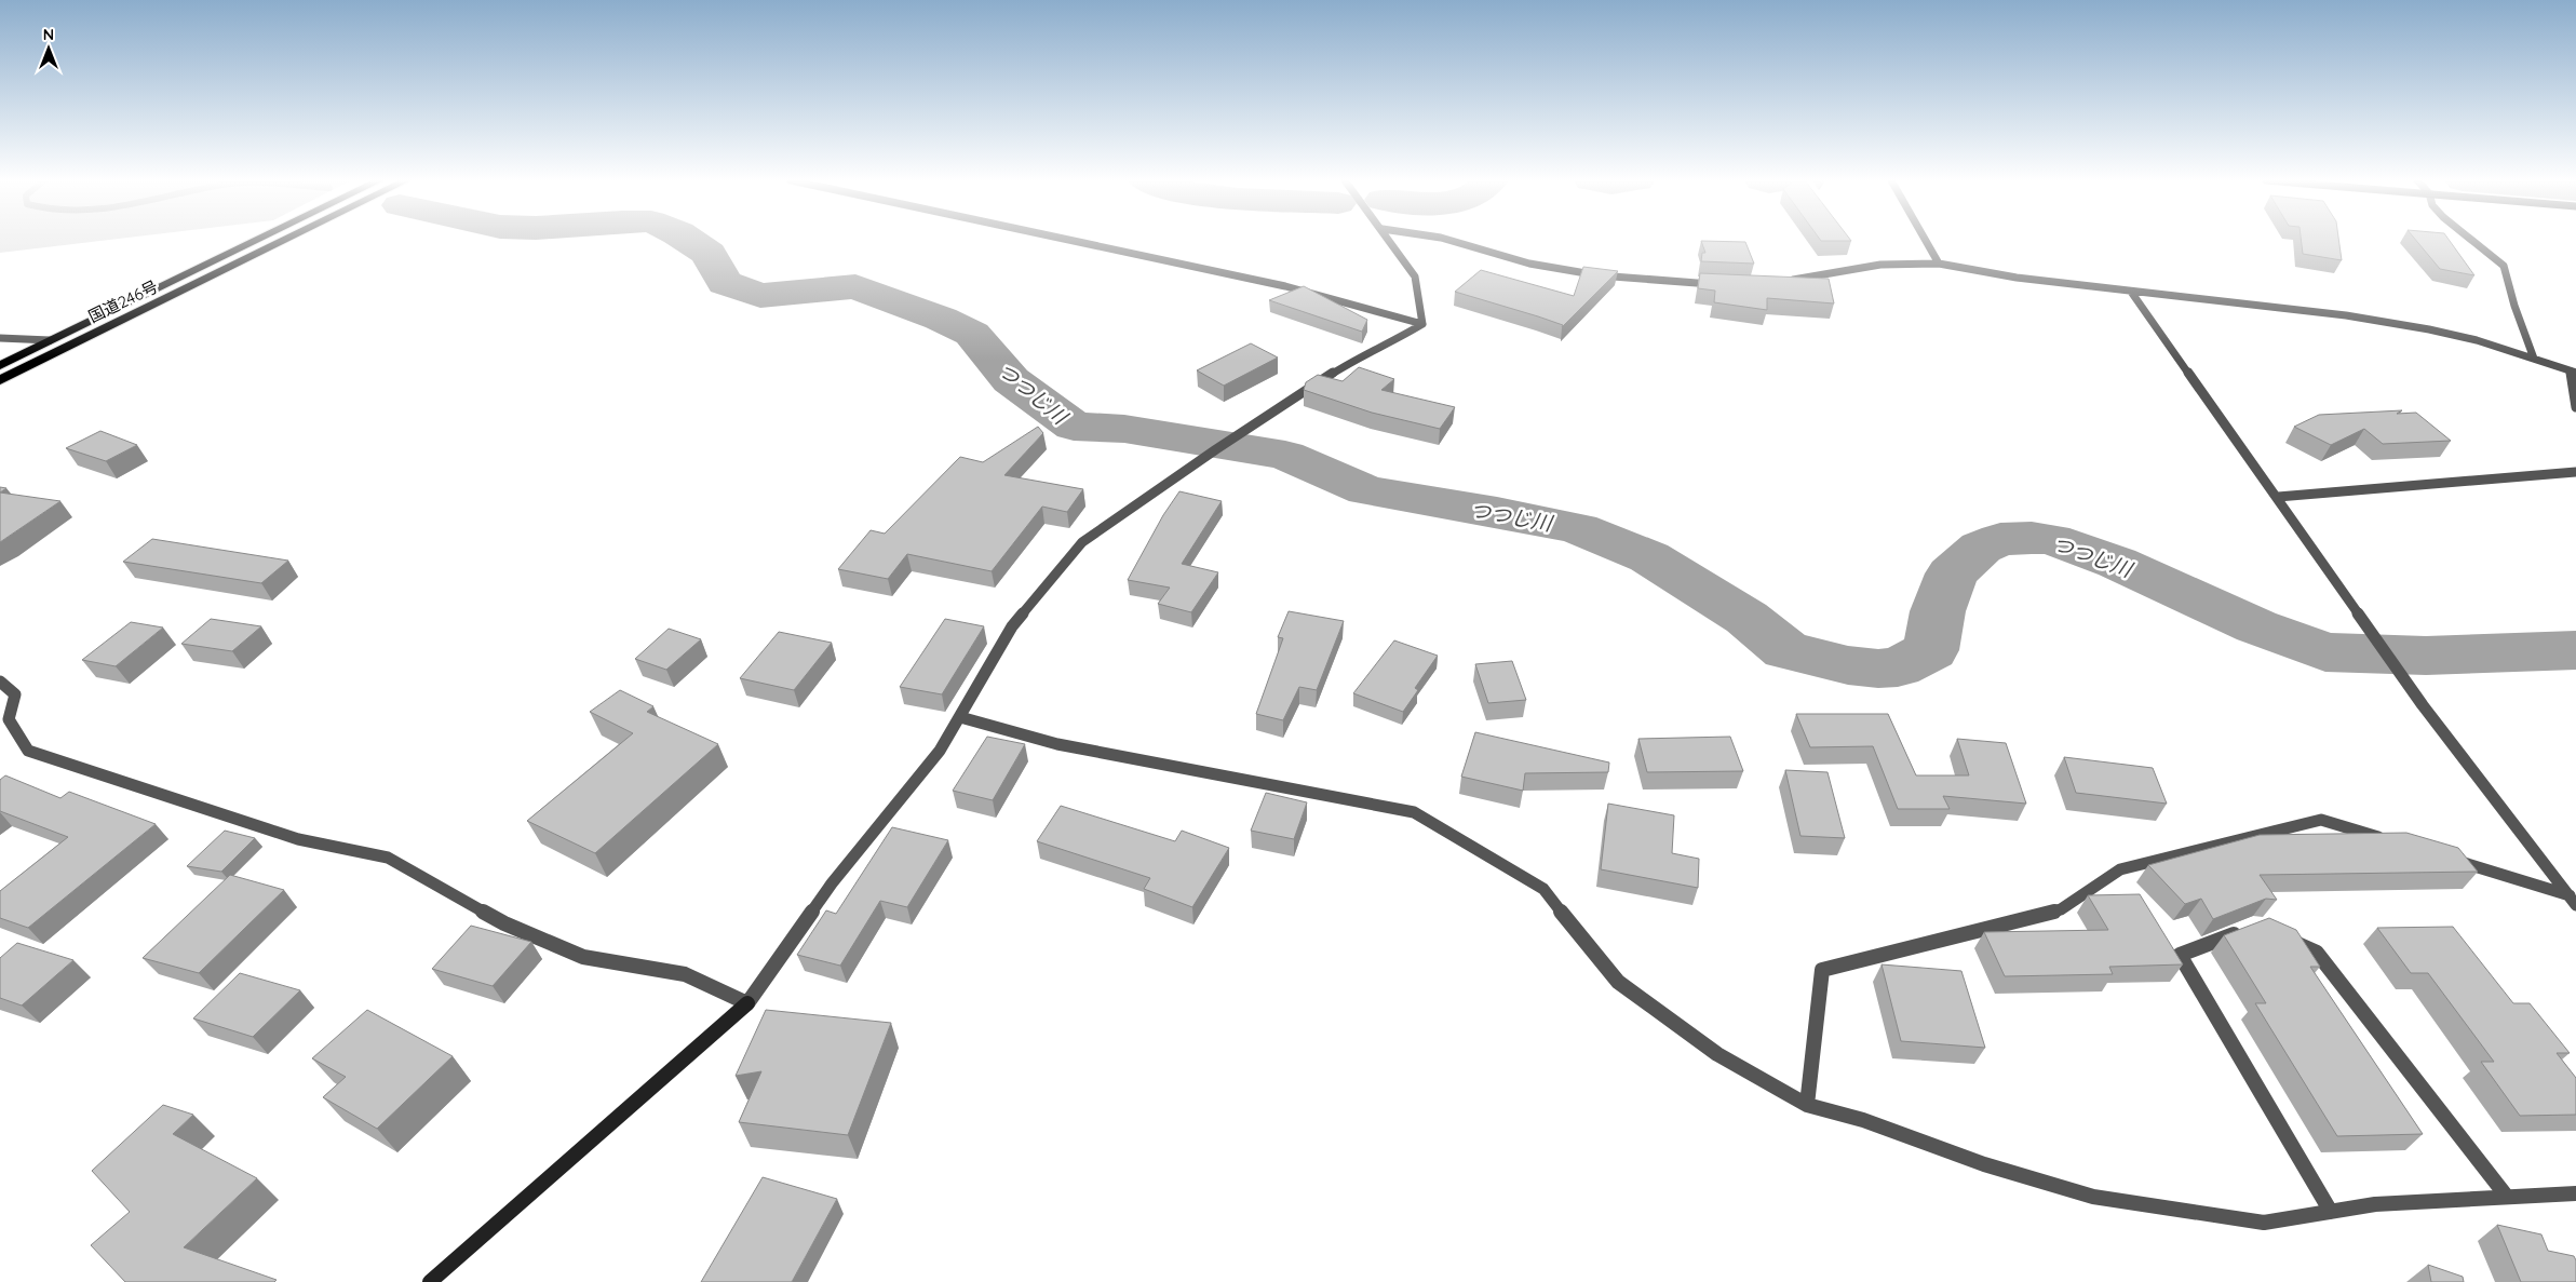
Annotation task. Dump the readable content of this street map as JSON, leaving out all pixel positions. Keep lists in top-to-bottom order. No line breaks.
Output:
{"streets":{"highway":["国道246号"]},"water":["つつじ川"],"north":"top"}
